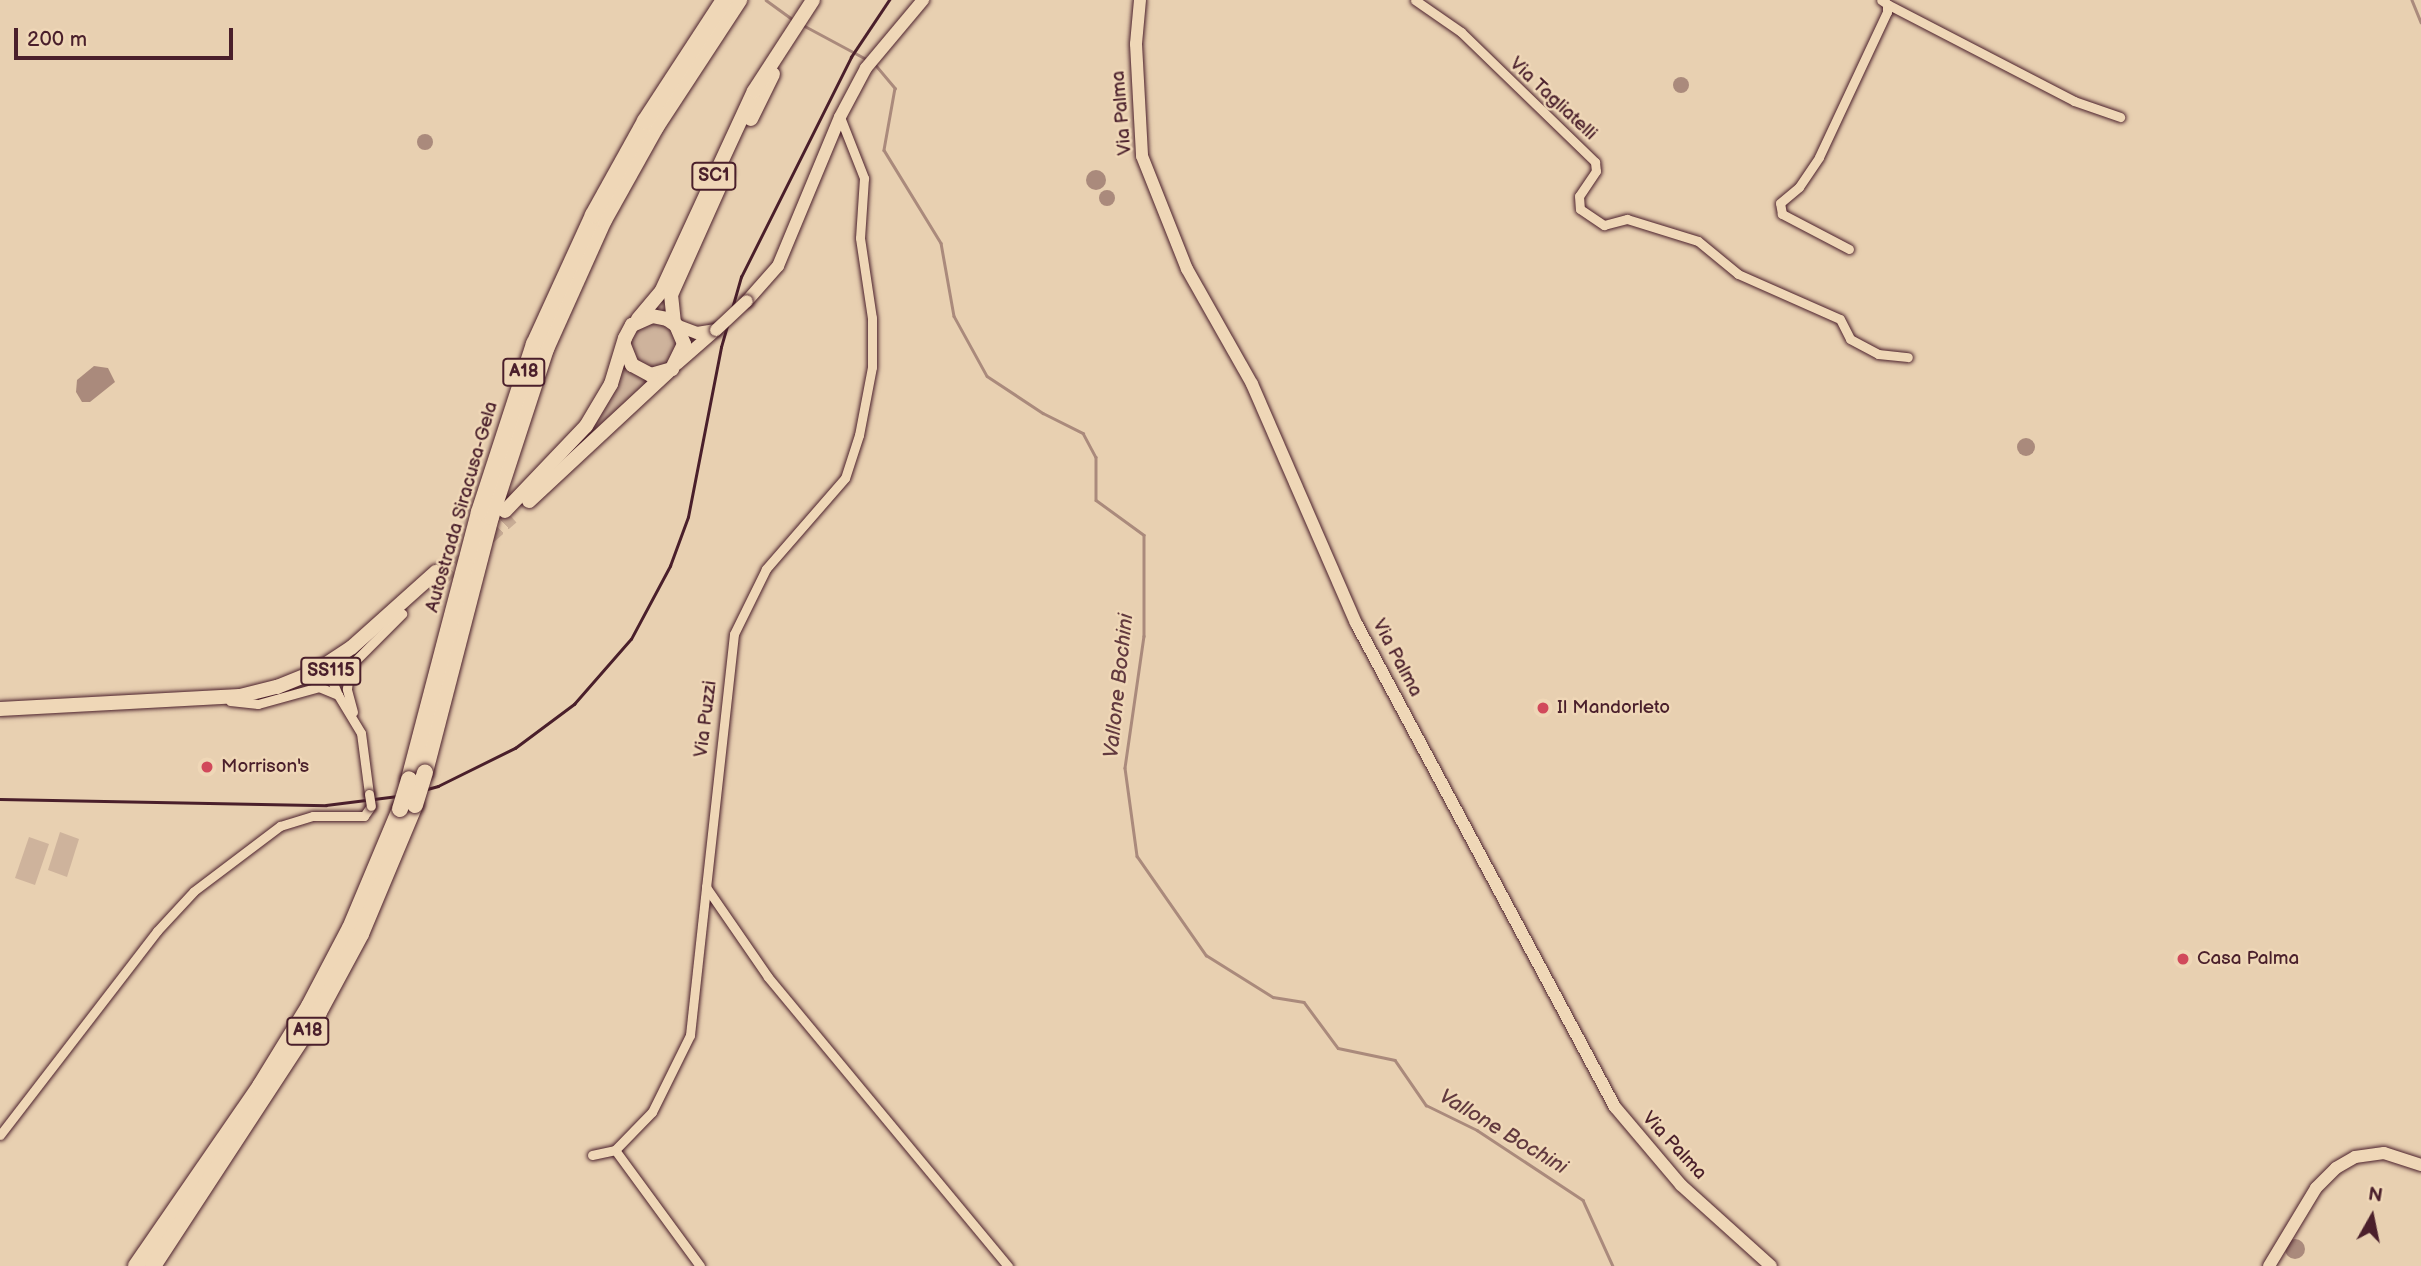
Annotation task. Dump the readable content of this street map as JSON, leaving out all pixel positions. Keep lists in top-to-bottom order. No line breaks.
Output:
{"streets":{"highway":["A18","Autostrada Siracusa-Gela"],"main road":["SC1","SS115"],"street":["Via Tagliatelli","Via Palma","Via Puzzi"]},"crossings":[["A18","Autostrada Siracusa-Gela"]],"water":["Vallone Bochini"],"places":["Il Mandorleto","Morrison's","Casa Palma"],"scale_bar":"200 m","north":"top"}
